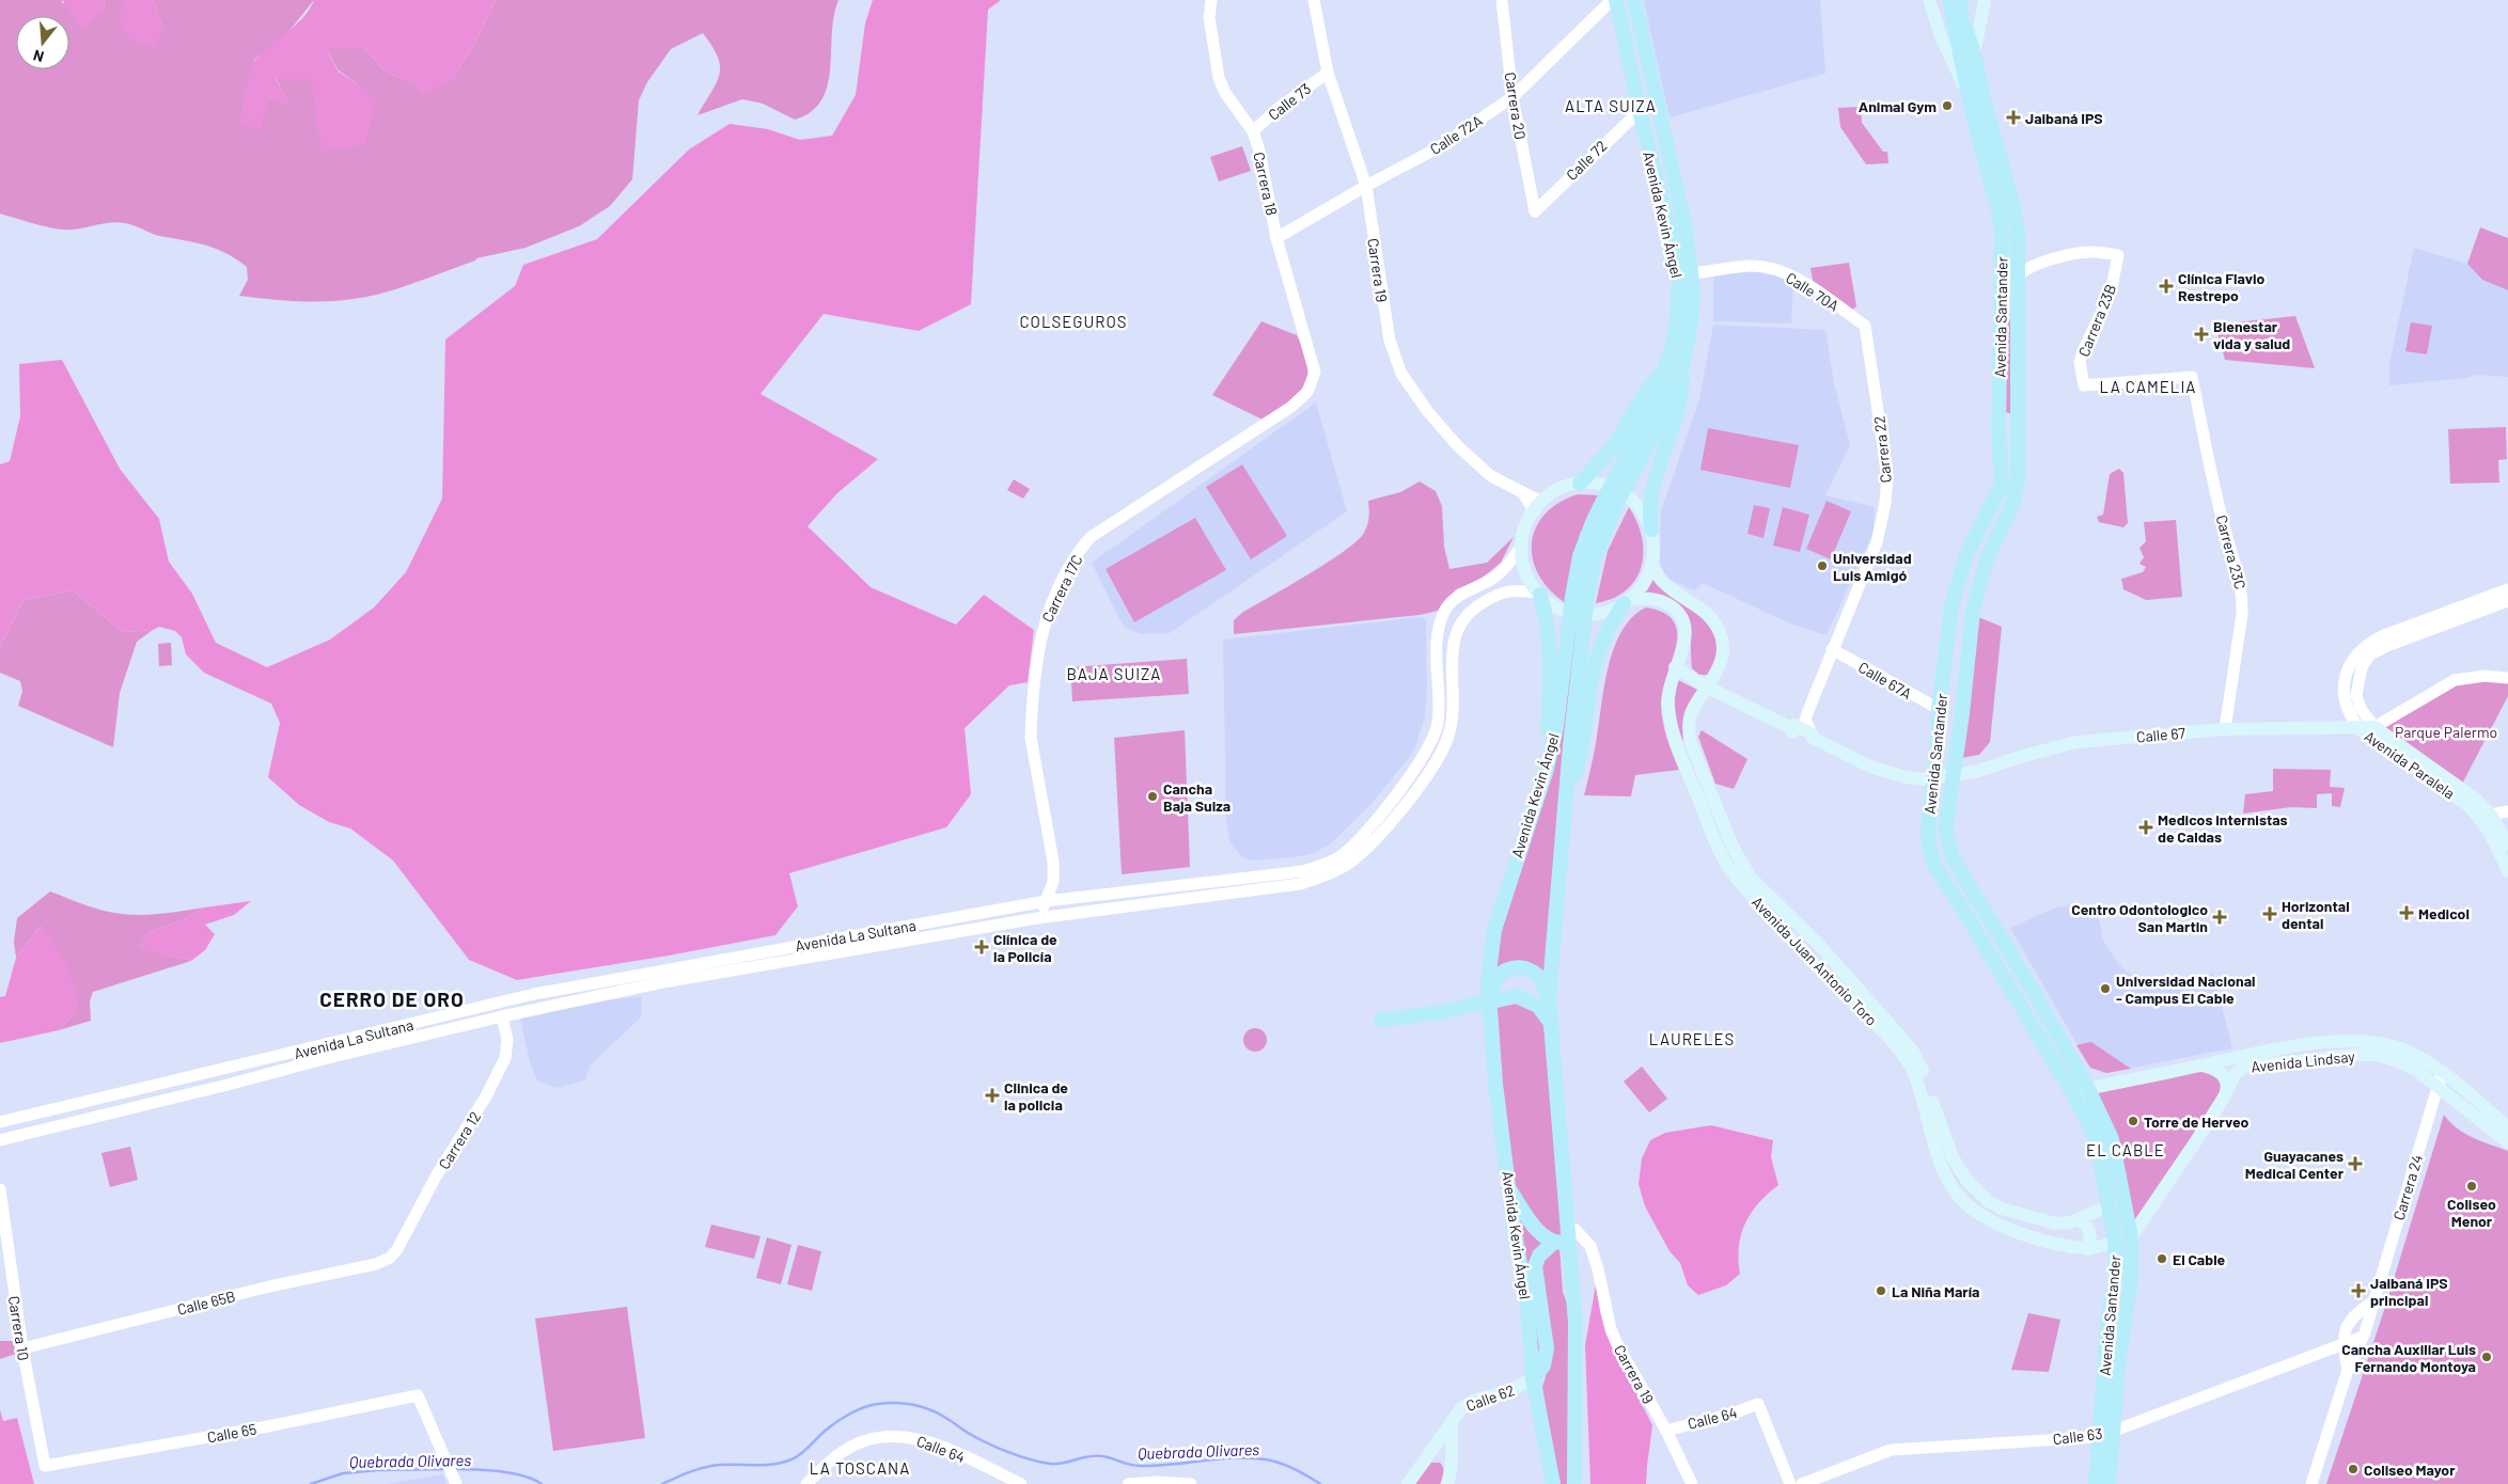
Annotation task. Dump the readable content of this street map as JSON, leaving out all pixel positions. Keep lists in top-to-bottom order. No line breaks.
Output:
{"streets":{"main road":["Avenida Kevin Ángel","Avenida Santander","Calle 67","Avenida Paralela","Avenida Juan Antonio Toro","Avenida Lindsay","Calle 62"],"street":["Calle 73","Carrera 20","Calle 72A","Calle 72","Carrera 18","Carrera 19","Calle 70A","Carrera 23B","Carrera 22","Carrera 23C","Carrera 17C","Calle 67A","Avenida La Sultana","Carrera 12","Carrera 24","Calle 65B","Carrera 10","Calle 64","Calle 65","Calle 63"]},"crossings":[["Calle 73","Carrera 18"],["Calle 73","Carrera 19"],["Carrera 20","Calle 72A"],["Carrera 20","Calle 72"],["Calle 72A","Carrera 18"],["Calle 72A","Carrera 19"],["Calle 72","Avenida Kevin Ángel"],["Carrera 18","Carrera 17C"],["Avenida Kevin Ángel","Calle 70A"],["Avenida Kevin Ángel","Calle 62"],["Carrera 19","Avenida La Sultana"],["Carrera 19","Avenida Juan Antonio Toro"],["Carrera 19","Calle 64"],["Calle 70A","Carrera 22"],["Avenida Santander","Carrera 23B"],["Avenida Santander","Calle 67A"],["Avenida Santander","Calle 67"],["Avenida Santander","Avenida Juan Antonio Toro"],["Avenida Santander","Avenida Lindsay"],["Avenida Santander","Calle 63"],["Carrera 23B","Carrera 23C"],["Carrera 22","Calle 67A"],["Carrera 22","Calle 67"],["Carrera 23C","Calle 67"],["Carrera 17C","Avenida La Sultana"],["Calle 67","Avenida Paralela"],["Calle 67","Avenida Juan Antonio Toro"],["Avenida La Sultana","Avenida Juan Antonio Toro"],["Avenida La Sultana","Carrera 12"],["Avenida Lindsay","Carrera 24"],["Carrera 12","Calle 65B"],["Carrera 24","Calle 63"],["Calle 65B","Carrera 10"],["Carrera 10","Calle 65"]],"districts":["ALTA SUIZA","COLSEGUROS","LA CAMELIA","BAJA SUIZA","CERRO DE ORO","LAURELES","EL CABLE","LA TOSCANA"],"water":["Quebrada Olivares"],"parks":["Parque Palermo"],"places":{"other":["Animal Gym","Universidad Luis Amigó","Cancha Baja Suiza","Universidad Nacional - Campus El Cable","Torre de Herveo","Coliseo Menor","El Cable","La Niña María","Cancha Auxiliar Luis Fernando Montoya","Coliseo Mayor"],"health":["Jaibaná IPS","Clínica Flavio Restrepo","Bienestar vida y salud","Medicos internistas de Caldas","Medicol","Horizontal dental","Centro Odontologico San Martin","Clínica de la Policía","Clinica de la policia","Guayacanes Medical Center","Jaibaná IPS principal"]},"north":"bottom"}
